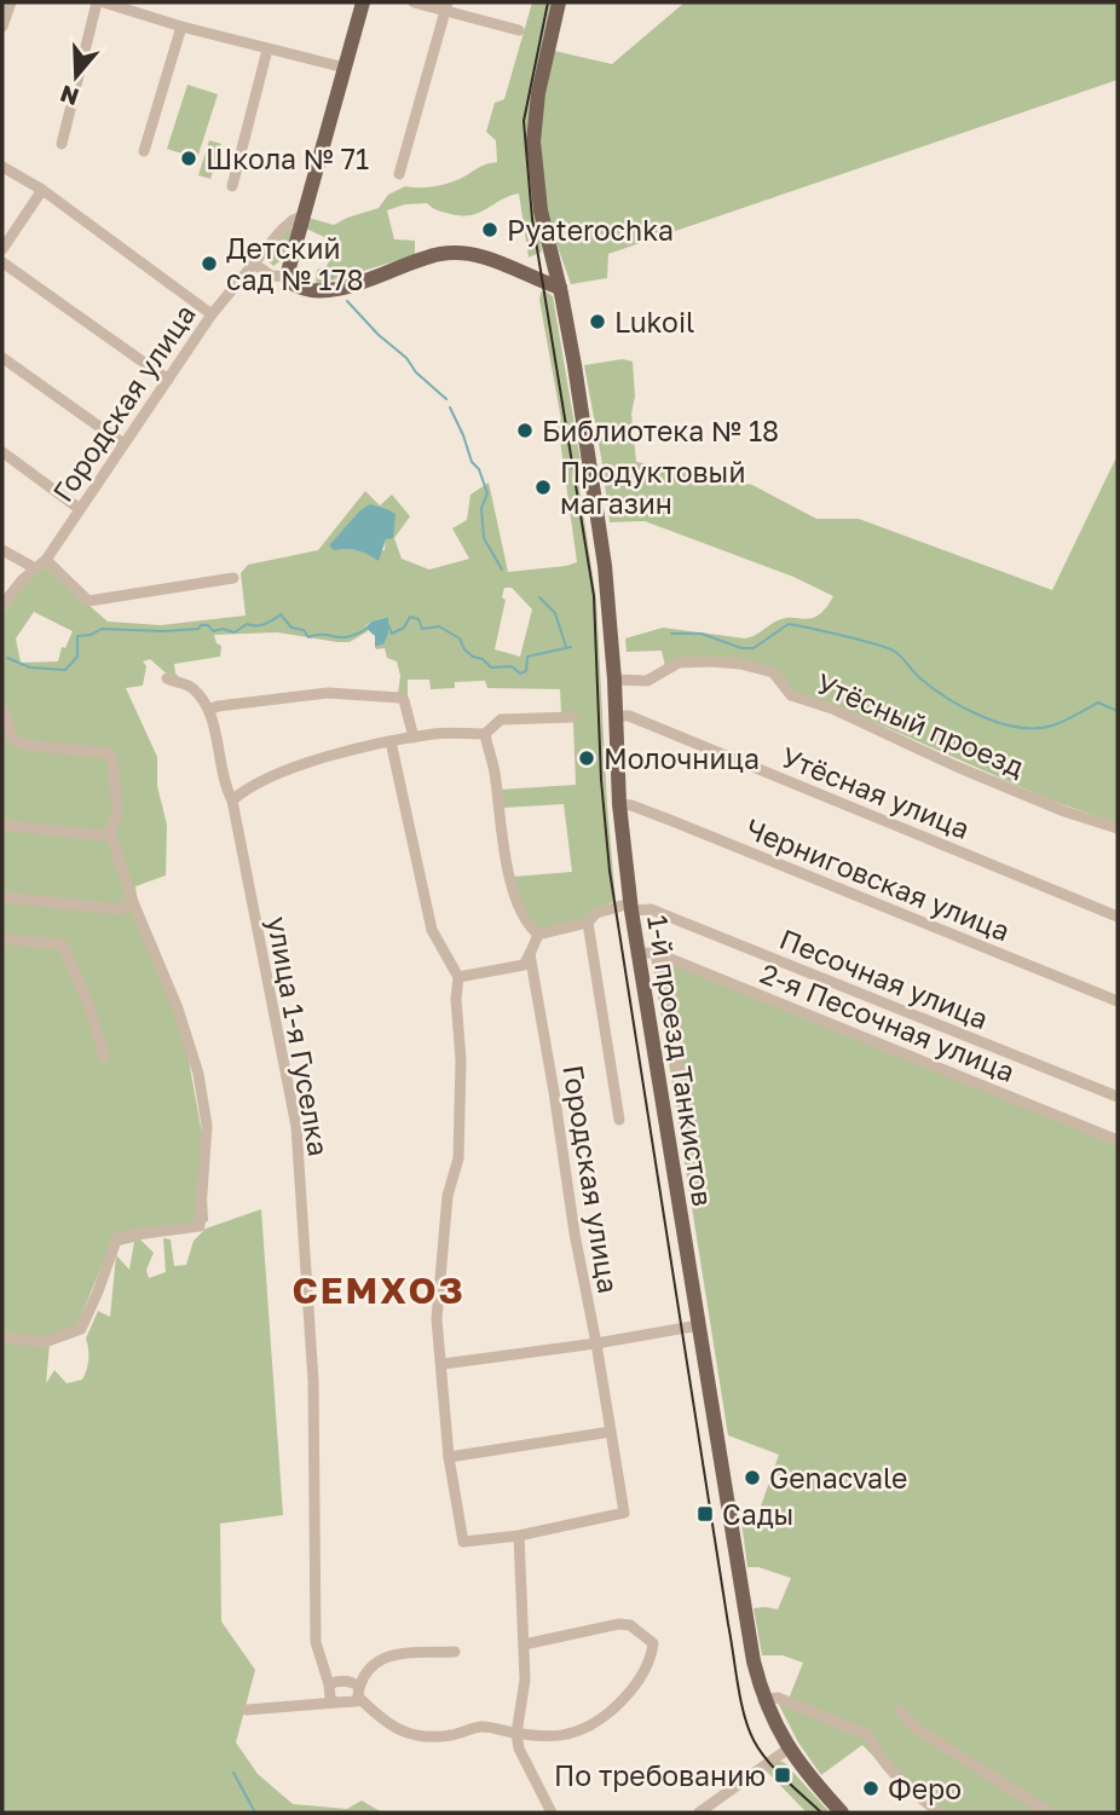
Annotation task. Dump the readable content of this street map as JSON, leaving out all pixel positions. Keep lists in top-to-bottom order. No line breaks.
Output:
{"streets":{"main road":["1-й проезд Танкистов"],"street":["Городская улица","Утёсный проезд","Утёсная улица","Черниговская улица","Песочная улица","2-я Песочная улица","улица 1-я Гуселка"]},"crossings":[["Утёсный проезд","1-й проезд Танкистов"],["Утёсная улица","1-й проезд Танкистов"],["Черниговская улица","1-й проезд Танкистов"],["Песочная улица","1-й проезд Танкистов"],["2-я Песочная улица","1-й проезд Танкистов"]],"districts":["СЕМХОЗ"],"places":{"other":["Школа № 71","Pyaterochka","Детский сад № 178","Lukoil","Библиотека № 18","Продуктовый магазин","Молочница","Genacvale","Феро"],"transit":["Сады","По требованию"]},"north":"bottom"}
